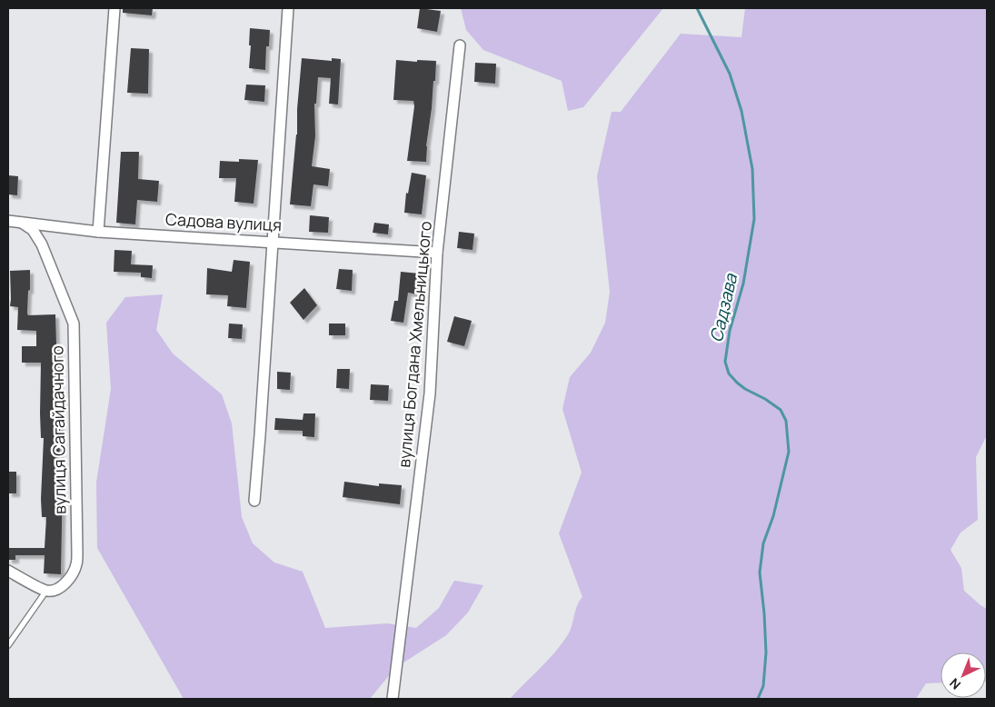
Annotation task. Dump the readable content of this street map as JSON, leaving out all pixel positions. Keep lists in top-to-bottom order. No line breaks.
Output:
{"streets":{"street":["Садова вулиця","вулиця Богдана Хмельницького","вулиця Сагайдачного"]},"crossings":[["Садова вулиця","вулиця Богдана Хмельницького"],["Садова вулиця","вулиця Сагайдачного"]],"water":["Садзава"],"north":"bottom left"}
